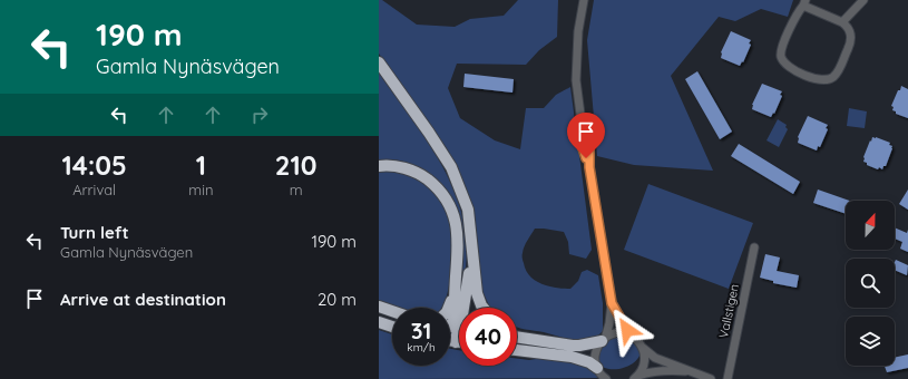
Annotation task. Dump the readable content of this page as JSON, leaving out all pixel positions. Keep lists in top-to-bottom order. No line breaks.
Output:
{"streets":{"street":["Vallstigen"]},"north":"top","page":{"turn":["190 m","Gamla Nynäsvägen"],"eta":["14:05","Arrival","1","min","210","m"],"list":[{"name":"Turn left","note":"Gamla Nynäsvägen","value":"190 m"},{"name":"Arrive at destination","value":"20 m"}],"speed":"31 km/h","limit":"40"}}
